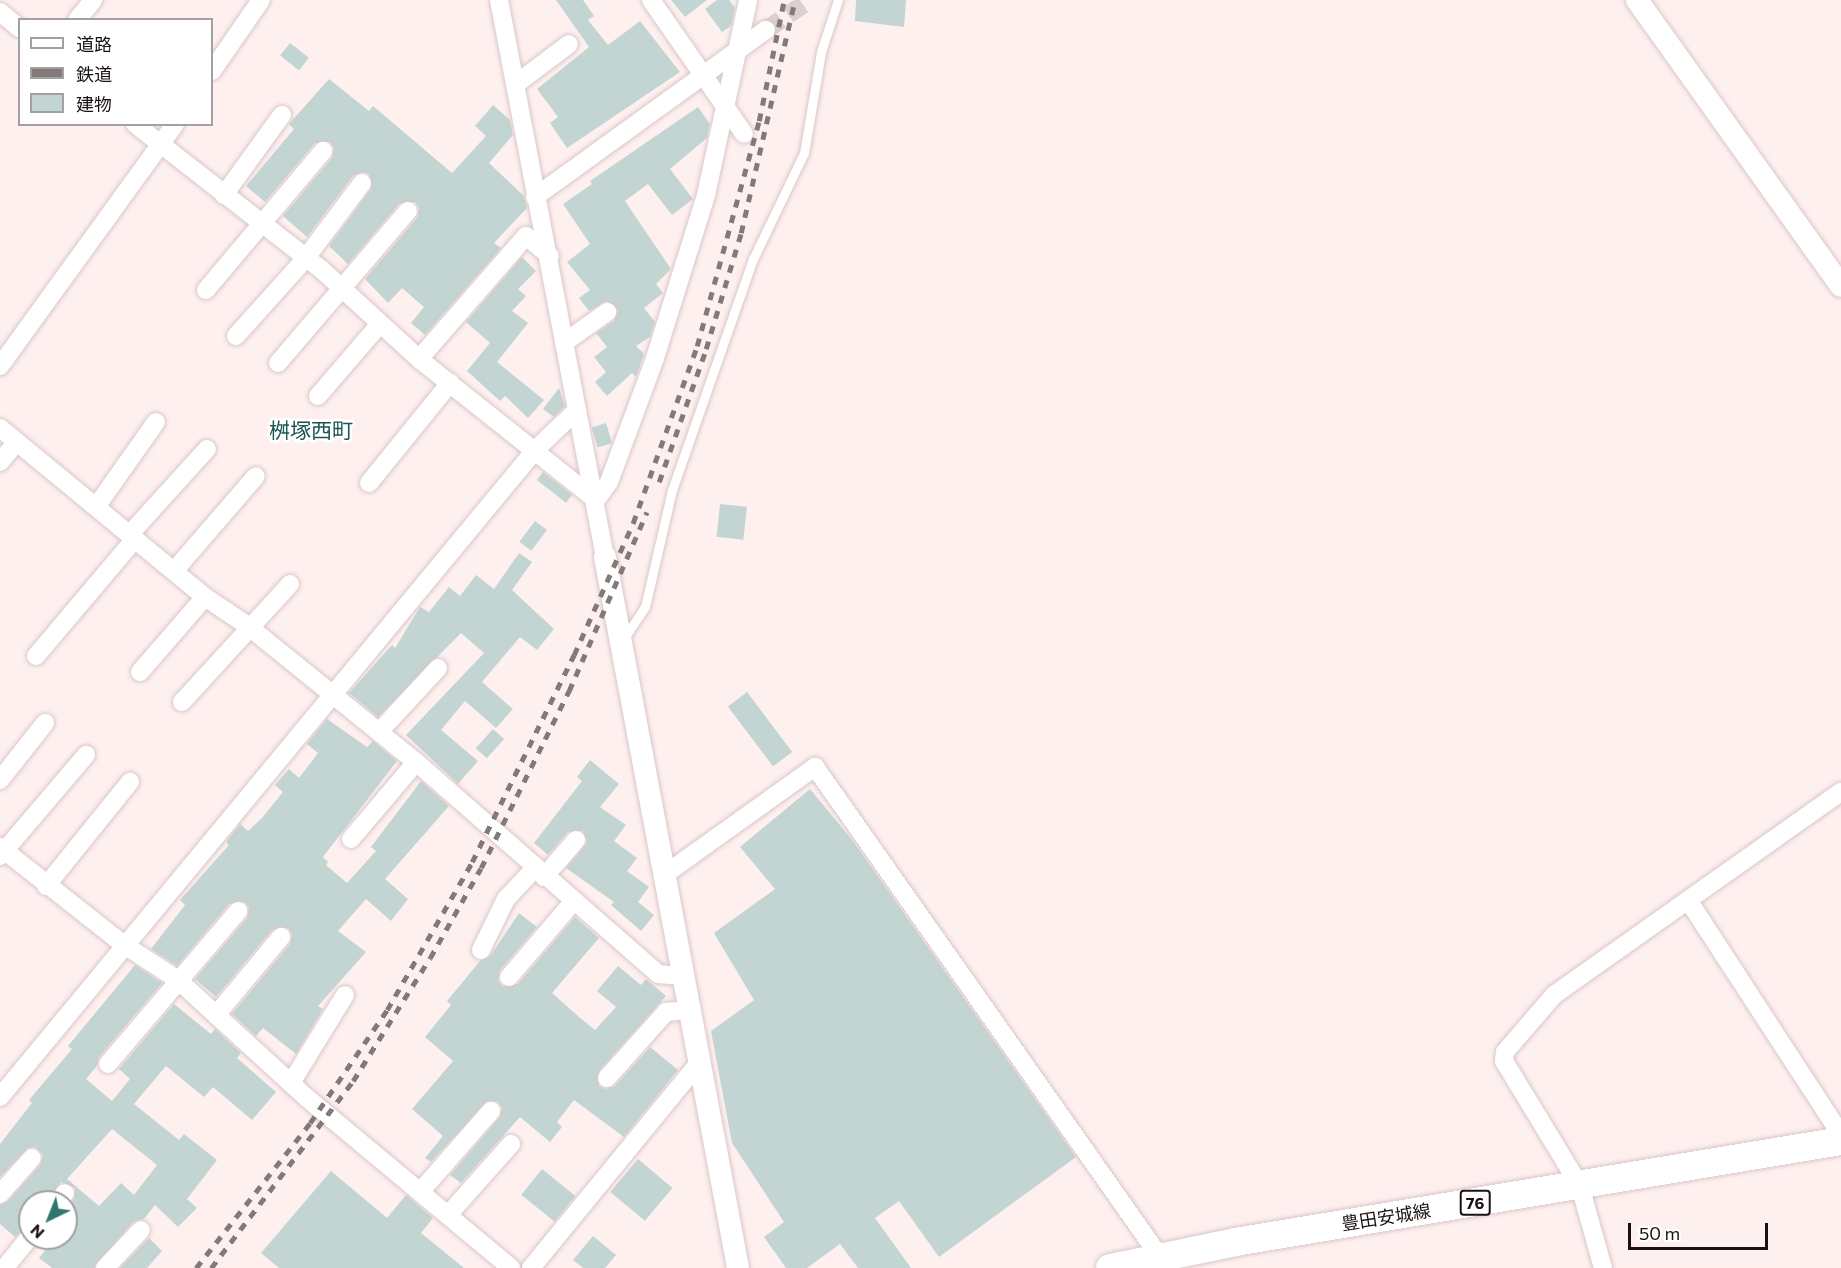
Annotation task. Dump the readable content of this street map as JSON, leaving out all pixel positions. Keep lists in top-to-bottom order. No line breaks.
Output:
{"streets":{"main road":["76","豊田安城線"]},"districts":["桝塚西町"],"legend":["道路","鉄道","建物"],"scale_bar":"50 m","north":"bottom left"}
